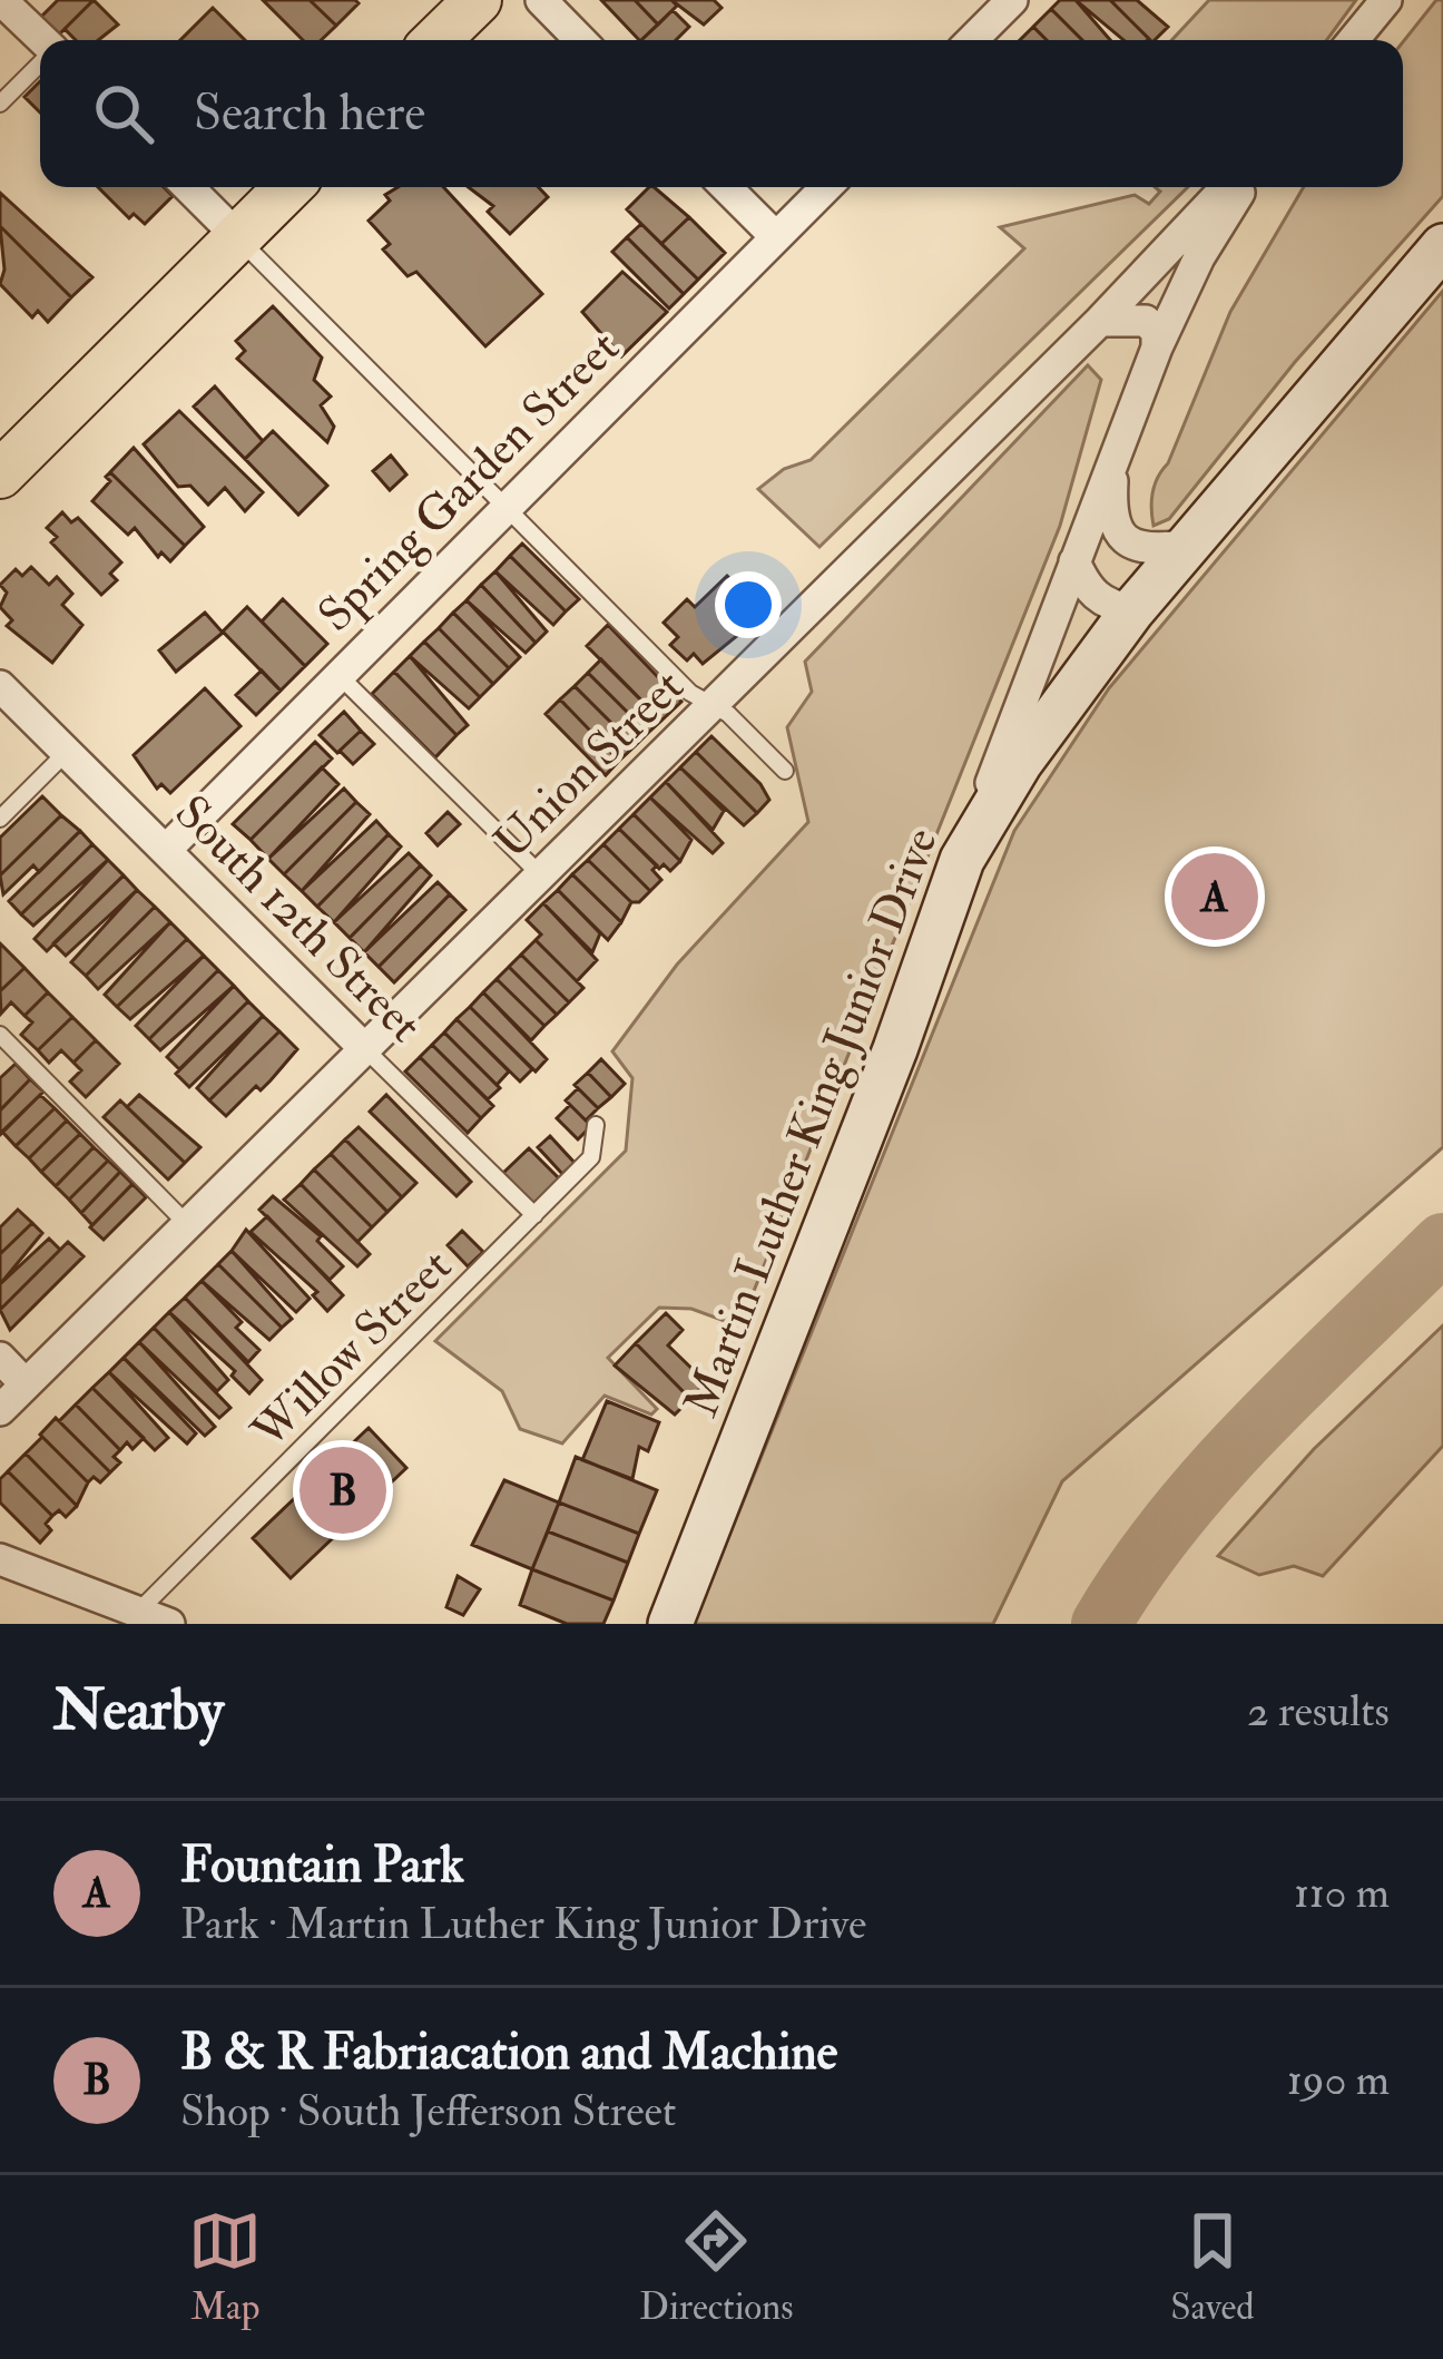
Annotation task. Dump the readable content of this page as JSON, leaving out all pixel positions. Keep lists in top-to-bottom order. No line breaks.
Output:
{"streets":{"main road":["Martin Luther King Junior Drive"],"street":["Spring Garden Street","Union Street","South 12th Street"],"lane":["Willow Street"]},"crossings":[["Spring Garden Street","South 12th Street"],["Union Street","South 12th Street"],["South 12th Street","Willow Street"]],"page":{"search":"Search here","pins":["A","B"],"heading":["Nearby","2 results"],"list":[{"mark":"A","name":"Fountain Park","note":"Park · Martin Luther King Junior Drive","value":"110 m"},{"mark":"B","name":"B & R Fabriacation and Machine","note":"Shop · South Jefferson Street","value":"190 m"}],"nav":["Map","Directions","Saved"]}}
